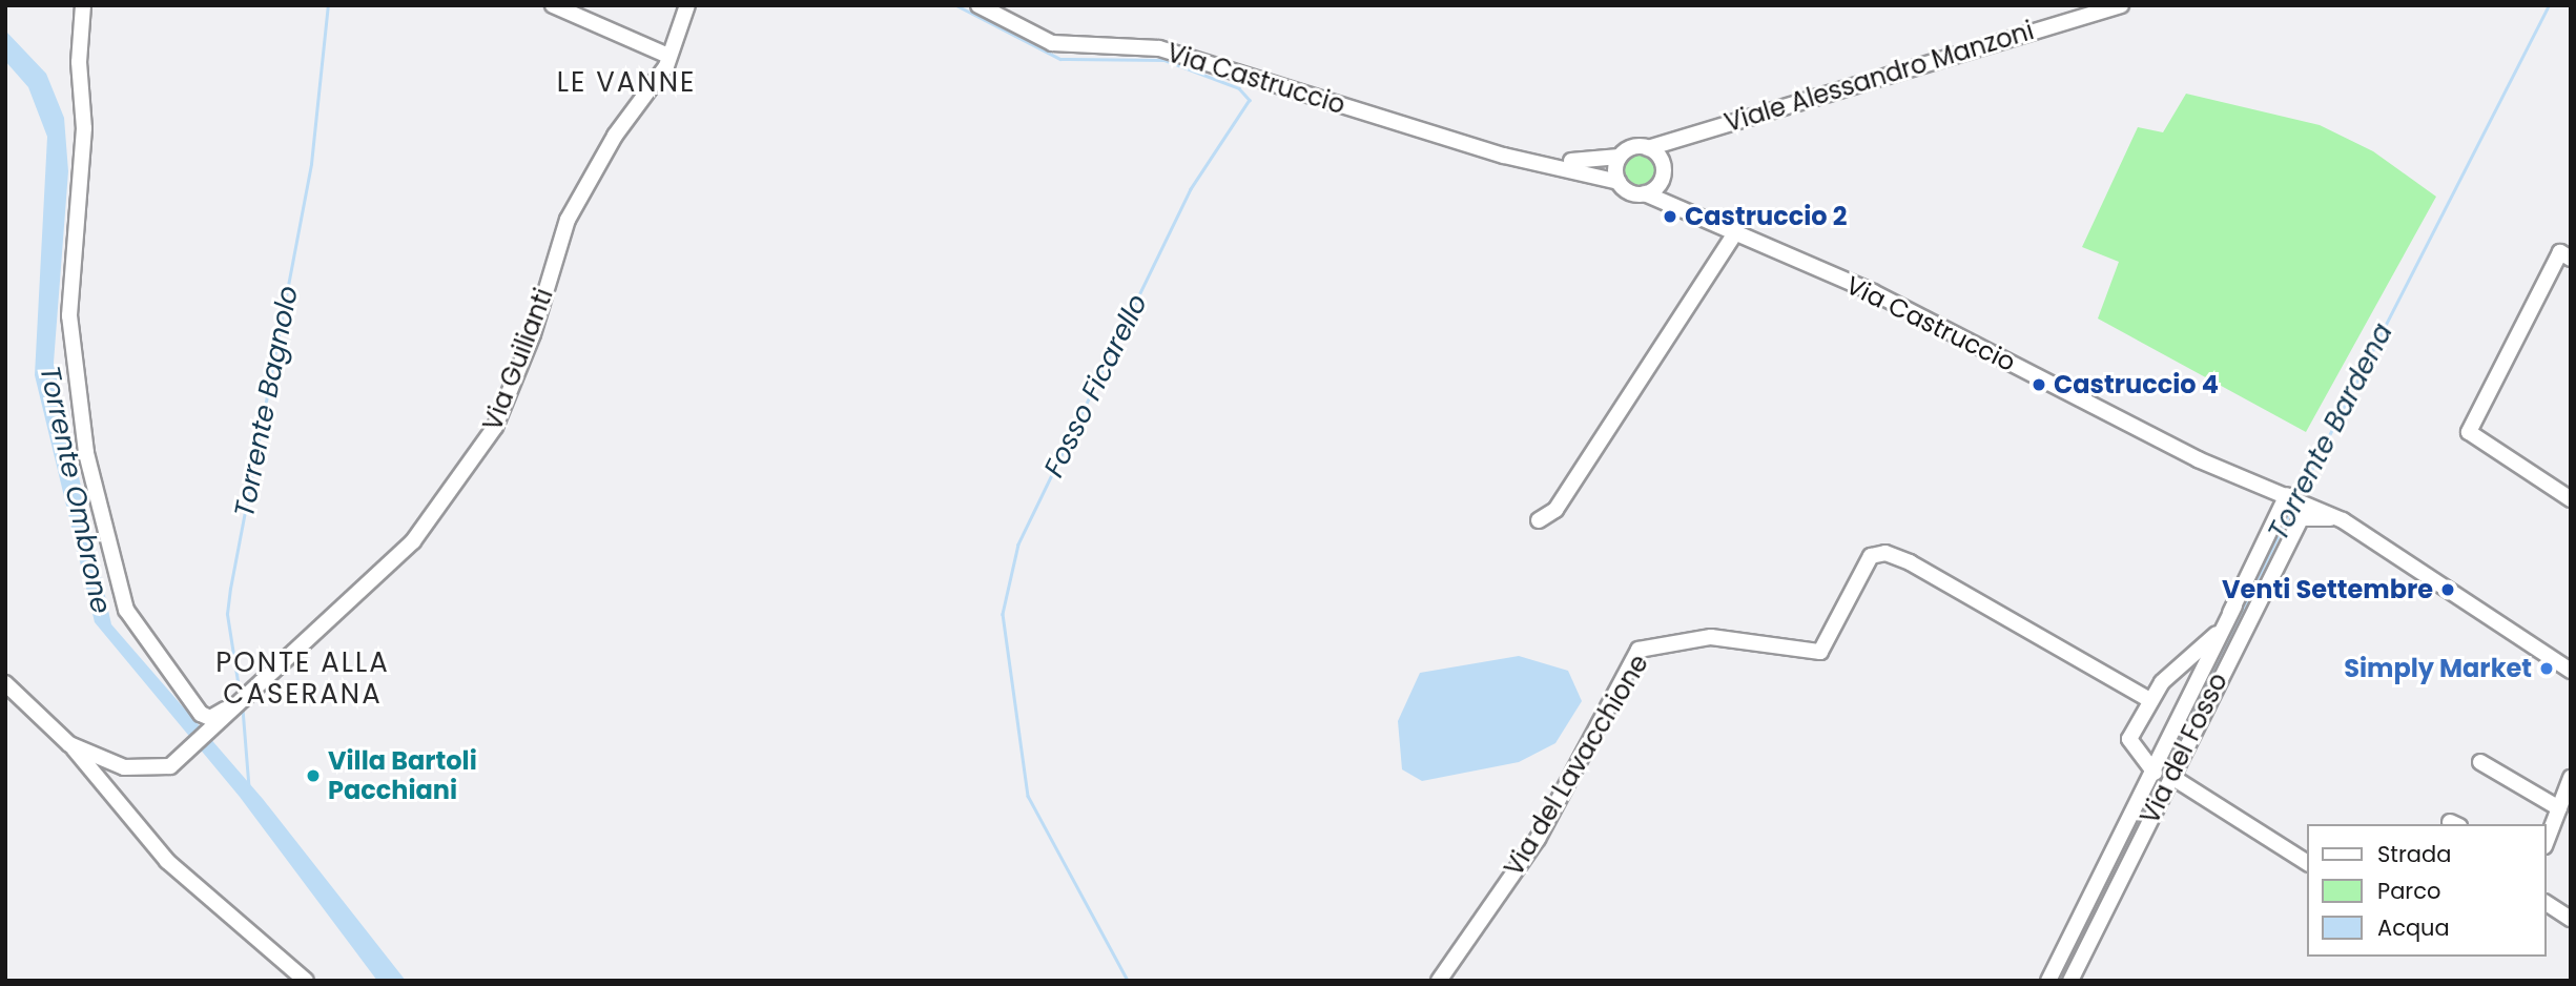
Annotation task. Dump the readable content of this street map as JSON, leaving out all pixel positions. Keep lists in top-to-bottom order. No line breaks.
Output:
{"streets":{"street":["Viale Alessandro Manzoni","Via Castruccio","Via Guilianti","Via del Fosso","Via del Lavacchione"]},"crossings":[["Via Castruccio","Via del Fosso"]],"districts":["LE VANNE","PONTE ALLA CASERANA"],"water":["Fosso Ficarello","Torrente Bagnolo","Torrente Bardena","Torrente Ombrone"],"places":["Castruccio 2","Castruccio 4","Venti Settembre","Simply Market","Villa Bartoli Pacchiani"],"legend":["Strada","Parco","Acqua"]}
